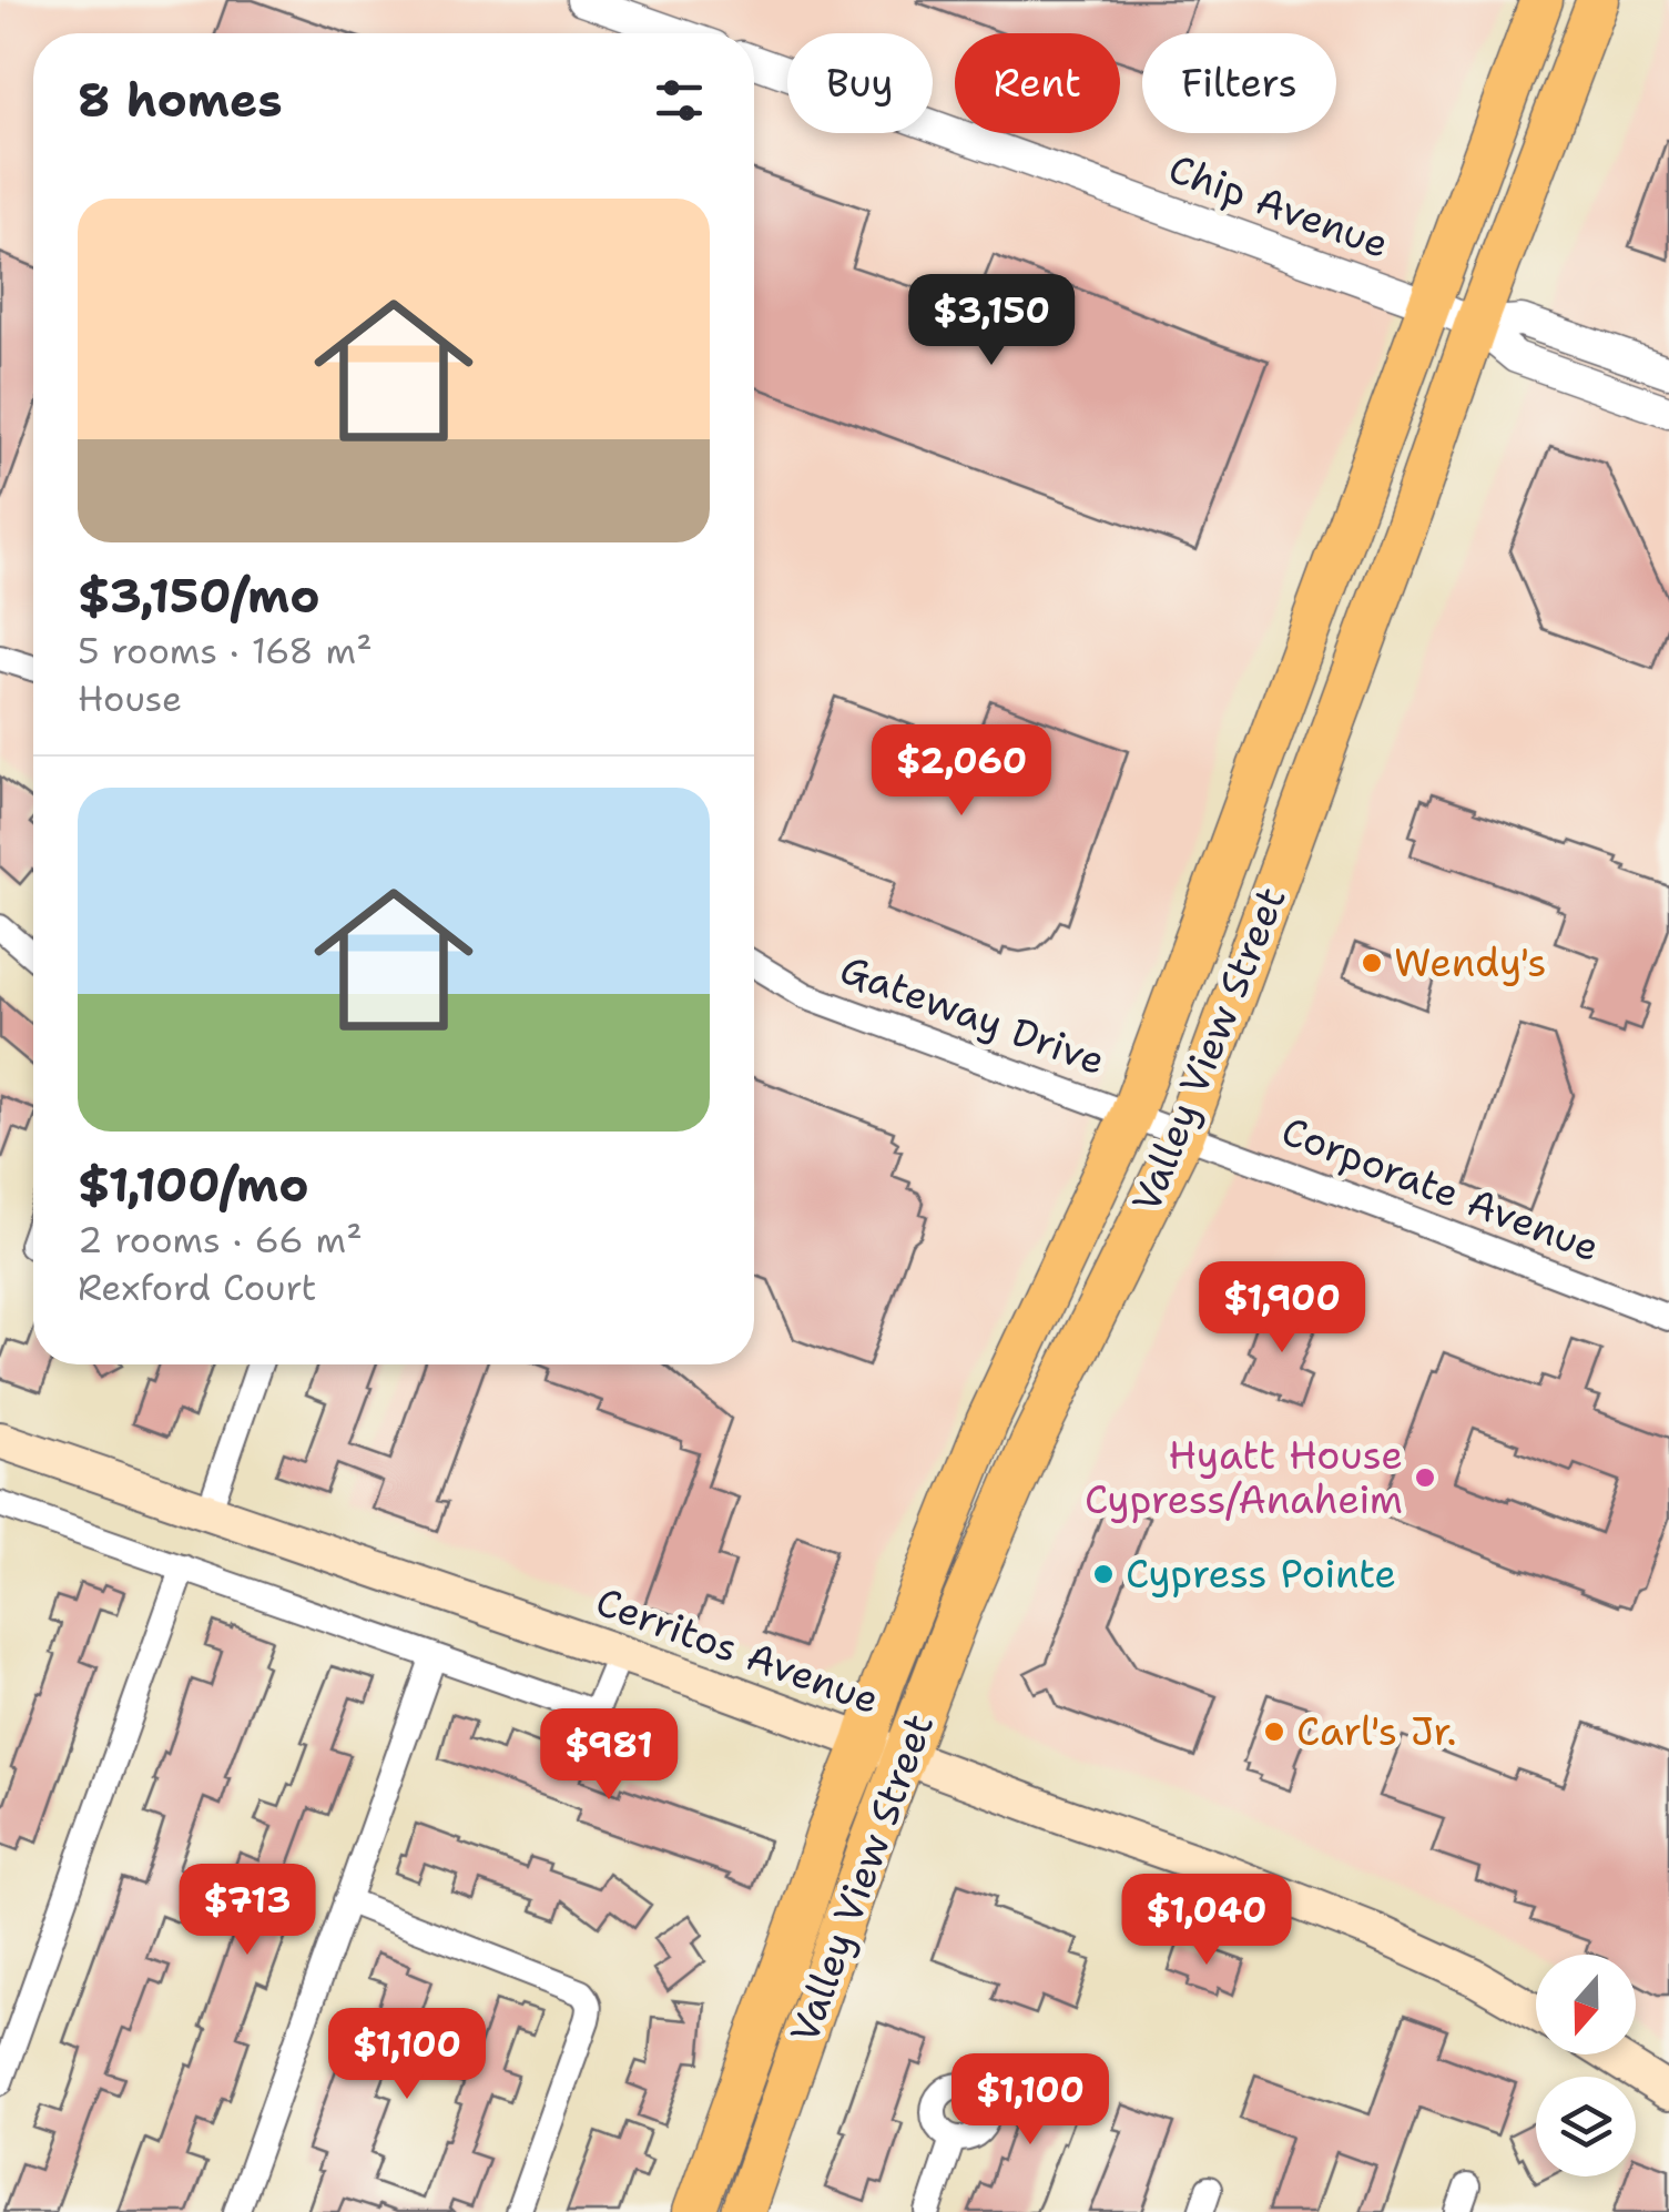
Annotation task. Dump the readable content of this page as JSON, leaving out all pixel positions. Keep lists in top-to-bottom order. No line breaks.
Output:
{"streets":{"main road":["Valley View Street","Cerritos Avenue"],"street":["Chip Avenue","Gateway Drive","Corporate Avenue"]},"crossings":[["Chip Avenue","Valley View Street"],["Gateway Drive","Valley View Street"],["Gateway Drive","Corporate Avenue"],["Valley View Street","Corporate Avenue"],["Valley View Street","Cerritos Avenue"]],"places":["Wendy's","Hyatt House Cypress/Anaheim","Cypress Pointe","Carl's Jr."],"north":"bottom","page":{"chip":["Buy","Rent","Filters"],"heading":"8 homes","list":[{"name":"$3,150/mo","note":"5 rooms · 168 m² · House"},{"name":"$1,100/mo","note":"2 rooms · 66 m² · Rexford Court"}],"price":["$3,150","$2,060","$1,900","$981","$713","$1,040","$1,100","$1,100"]}}
